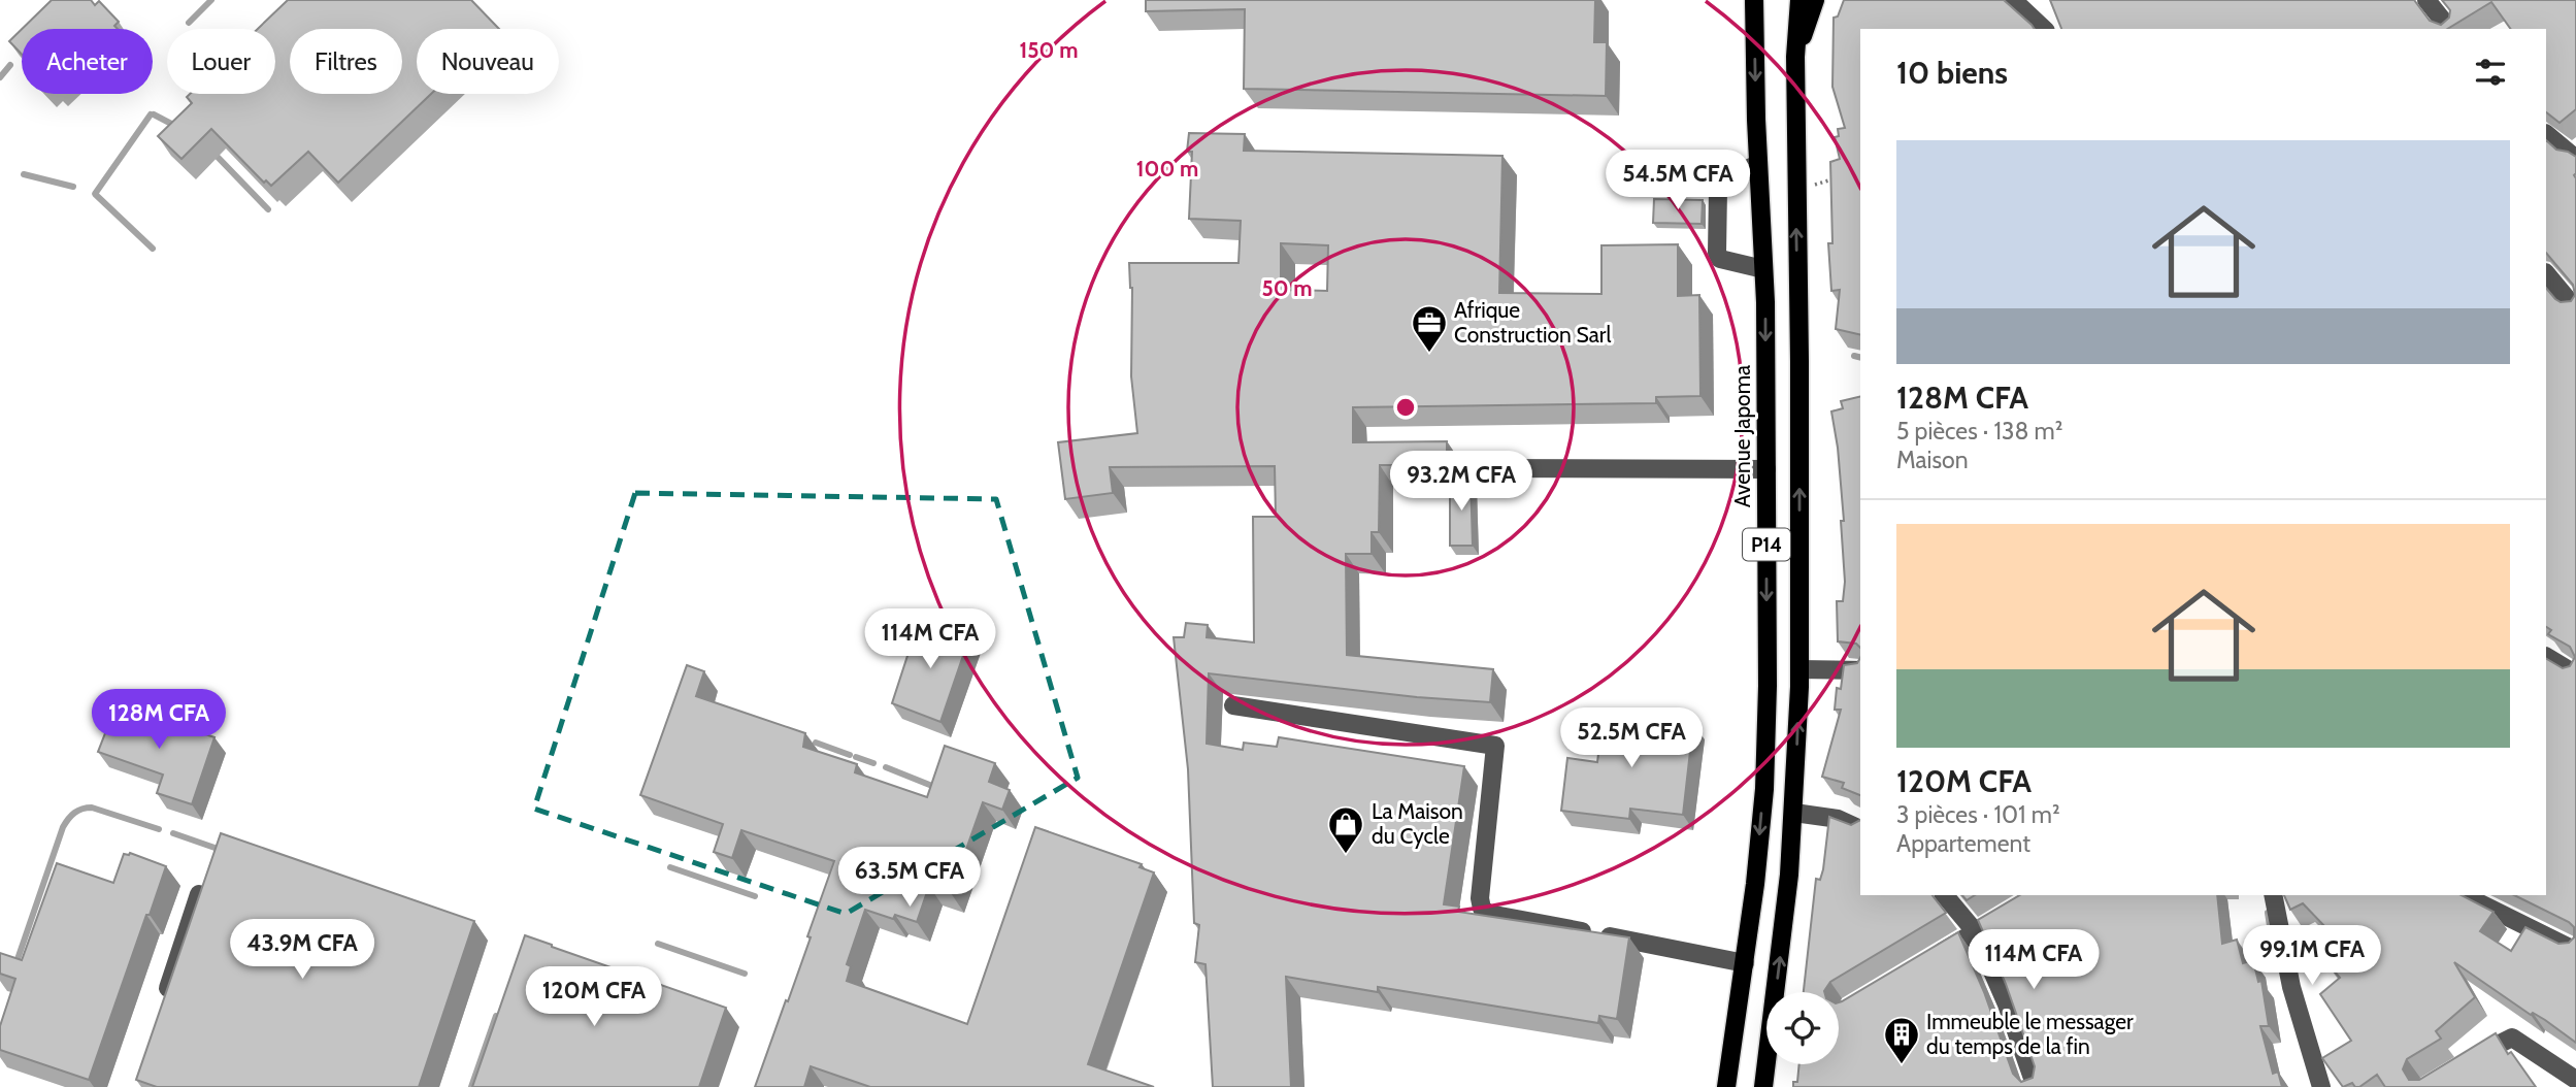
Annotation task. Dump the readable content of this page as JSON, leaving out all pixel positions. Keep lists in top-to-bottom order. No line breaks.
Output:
{"streets":{"main road":["Avenue Japoma","P14"]},"places":{"office":["Afrique Construction Sarl"],"shop":["La Maison du Cycle"],"building":["Immeuble le messager du temps de la fin"]},"page":{"chip":["Acheter","Louer","Filtres","Nouveau"],"heading":"10 biens","list":[{"name":"128M CFA","note":"5 pièces · 138 m² · Maison"},{"name":"120M CFA","note":"3 pièces · 101 m² · Appartement"}],"price":["54.5M CFA","93.2M CFA","114M CFA","128M CFA","52.5M CFA","63.5M CFA","43.9M CFA","99.1M CFA","114M CFA","120M CFA"]},"rings":["150 m","100 m","50 m"]}
